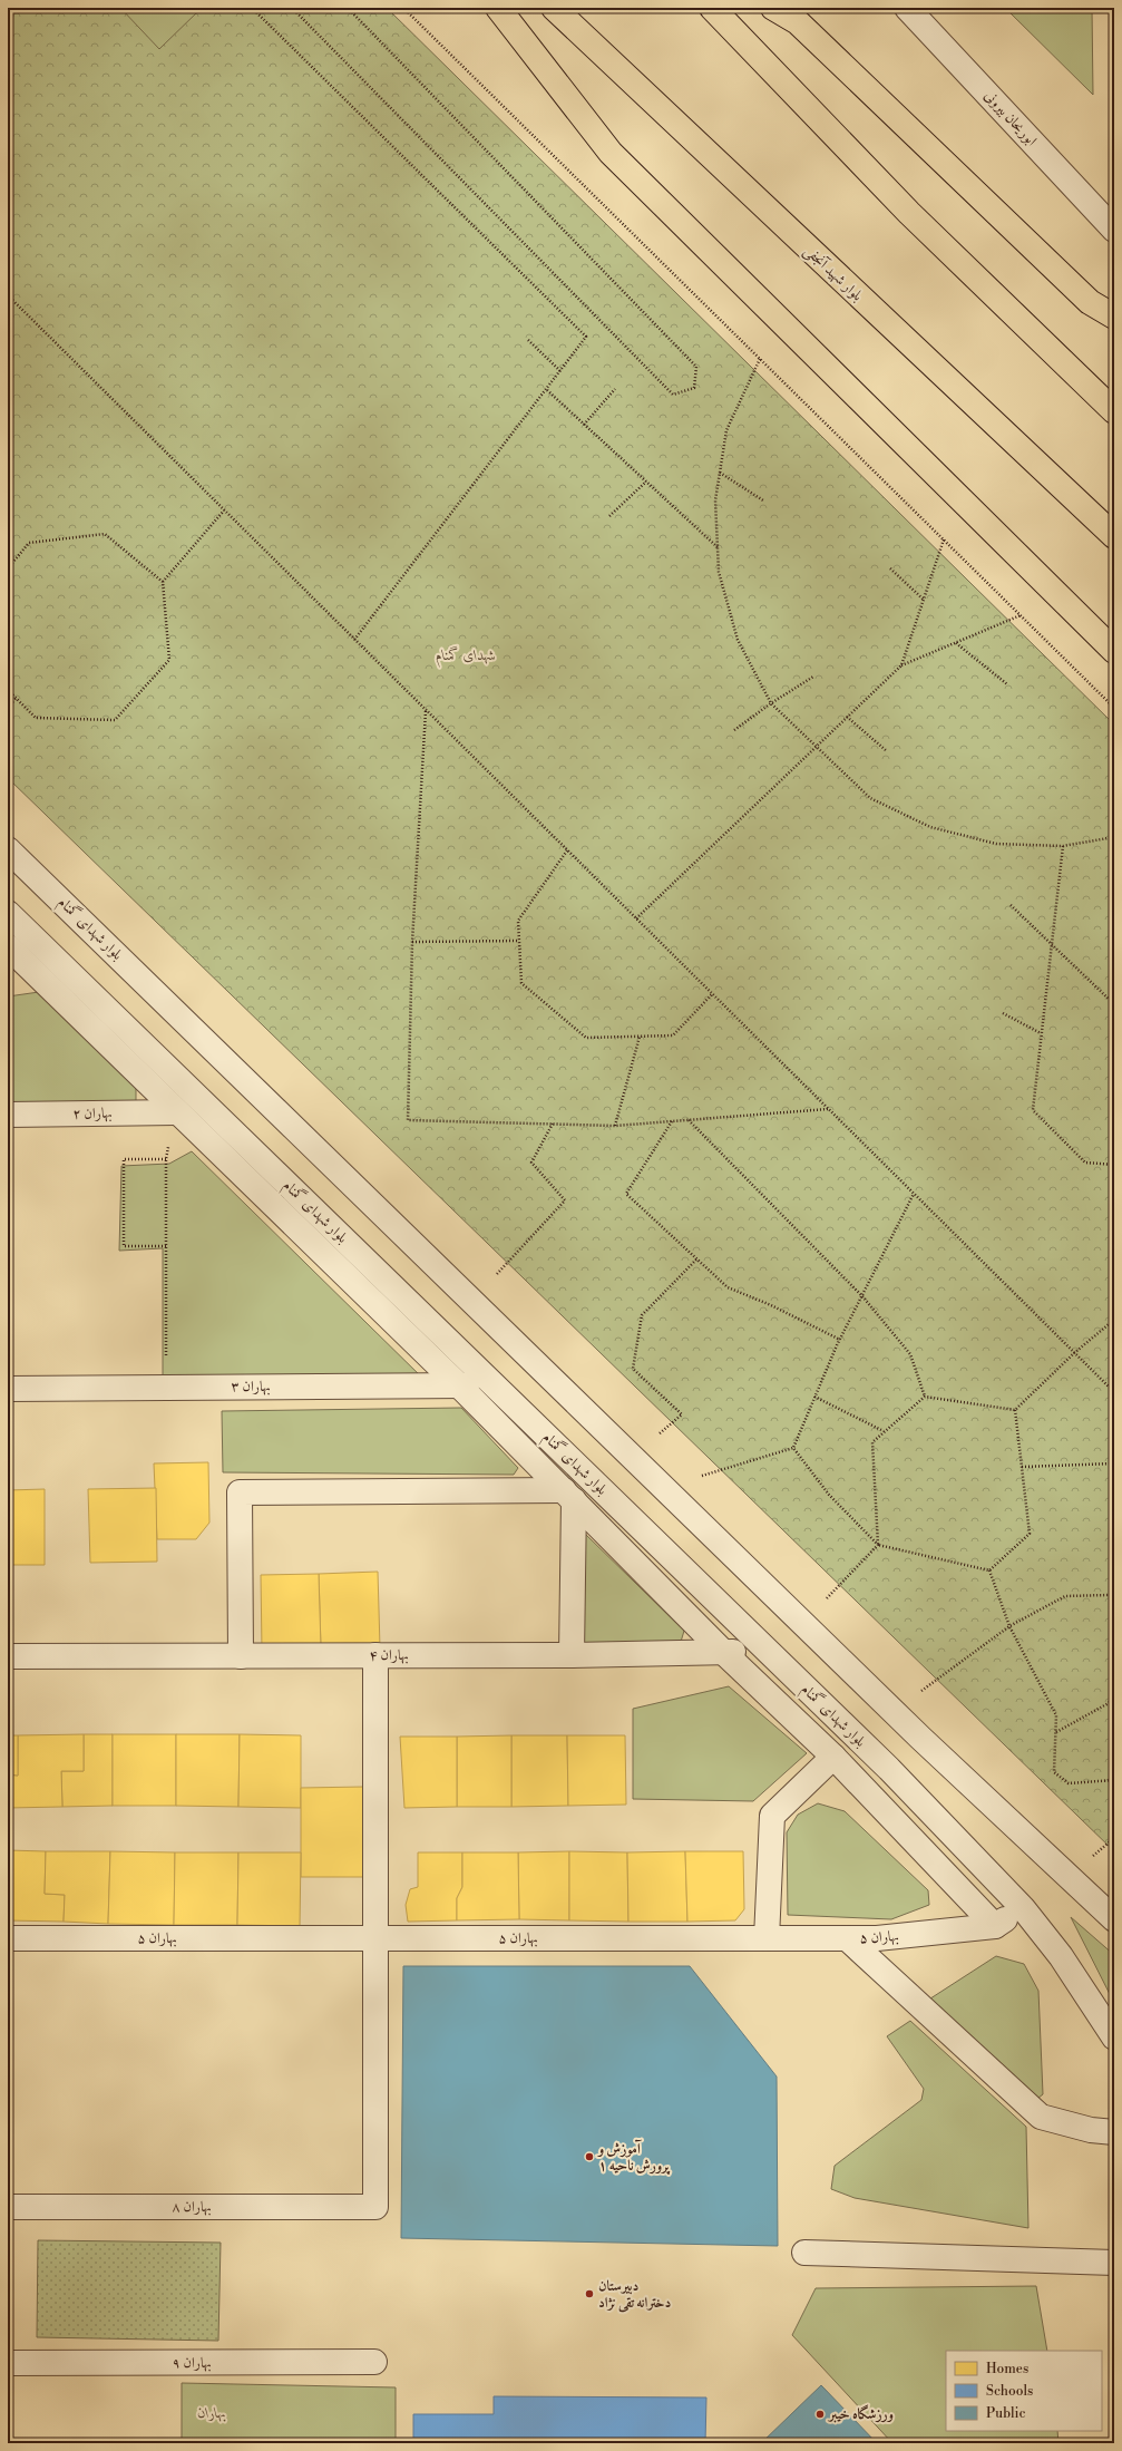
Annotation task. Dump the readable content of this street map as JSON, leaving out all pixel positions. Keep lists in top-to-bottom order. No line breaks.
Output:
{"streets":{"main road":["بلوار شهید آنجفی"],"street":["ابوریحان بیرونی","بلوار شهدای گمنام","بهاران ۲","بهاران ۳","بهاران ۴","بهاران ۵","بهاران ۸","بهاران ۹"]},"crossings":[["بلوار شهدای گمنام","بهاران ۳"],["بلوار شهدای گمنام","بهاران ۴"],["بلوار شهدای گمنام","بهاران ۵"],["بهاران ۵","بهاران ۸"]],"parks":["شهدای گمنام","بهاران"],"places":["آموزش و پرورش ناحیه ۱","دبیرستان دخترانه تقی نژاد","ورزشگاه خیبر"],"legend":["Homes","Schools","Public"]}
